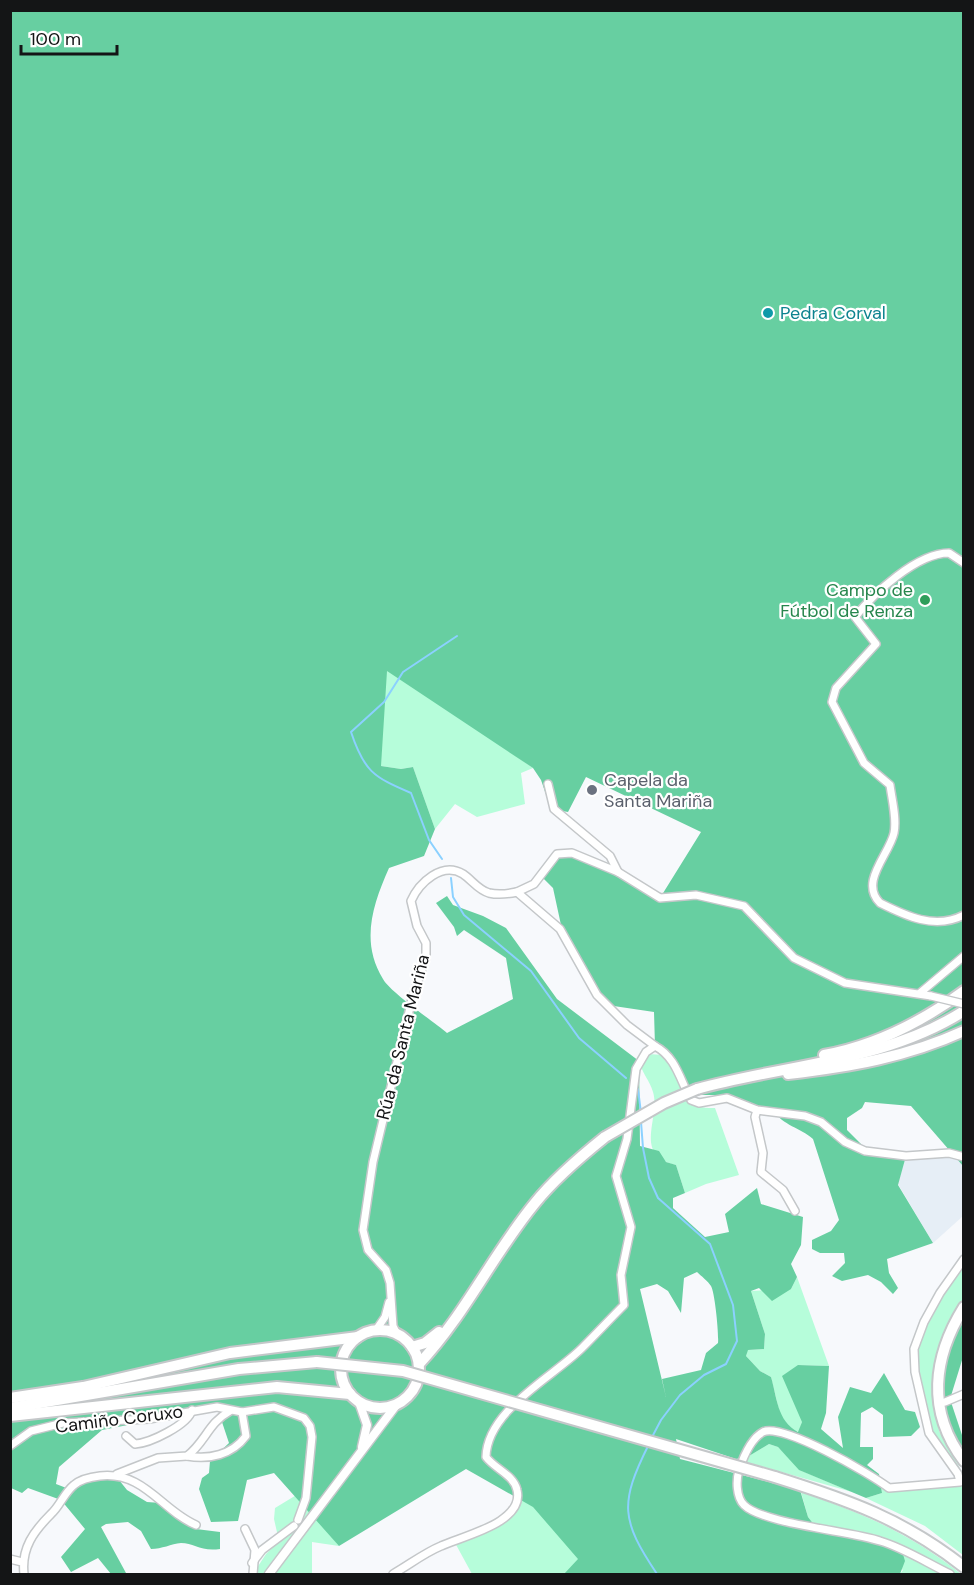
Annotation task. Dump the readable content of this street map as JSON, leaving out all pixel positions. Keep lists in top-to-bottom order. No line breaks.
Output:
{"streets":{"street":["Rúa da Santa Mariña","Camiño Coruxo"]},"places":["Pedra Corval","Campo de Fútbol de Renza","Capela da Santa Mariña"],"scale_bar":"100 m"}
